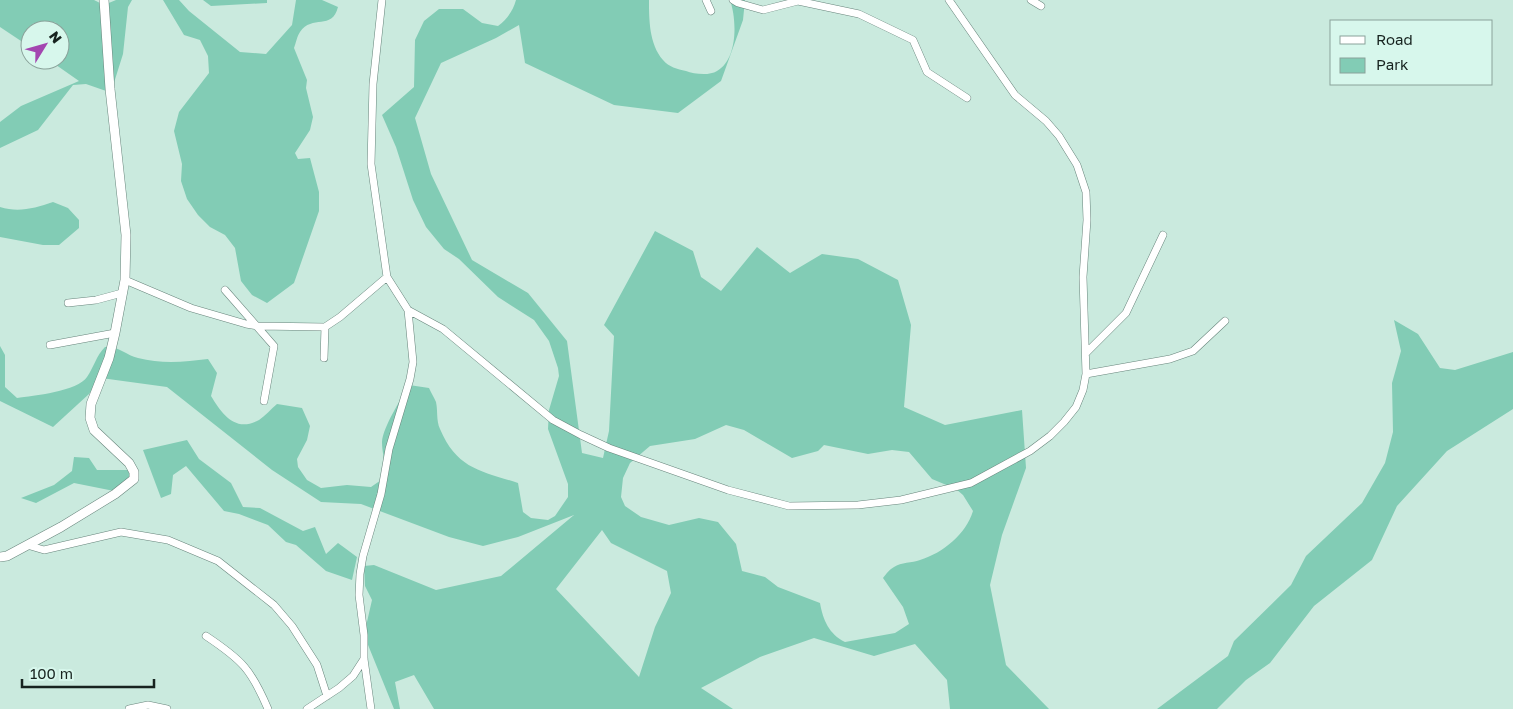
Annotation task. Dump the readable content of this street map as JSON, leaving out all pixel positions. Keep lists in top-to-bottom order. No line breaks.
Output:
{"legend":["Road","Park"],"scale_bar":"100 m","north":"top right"}
